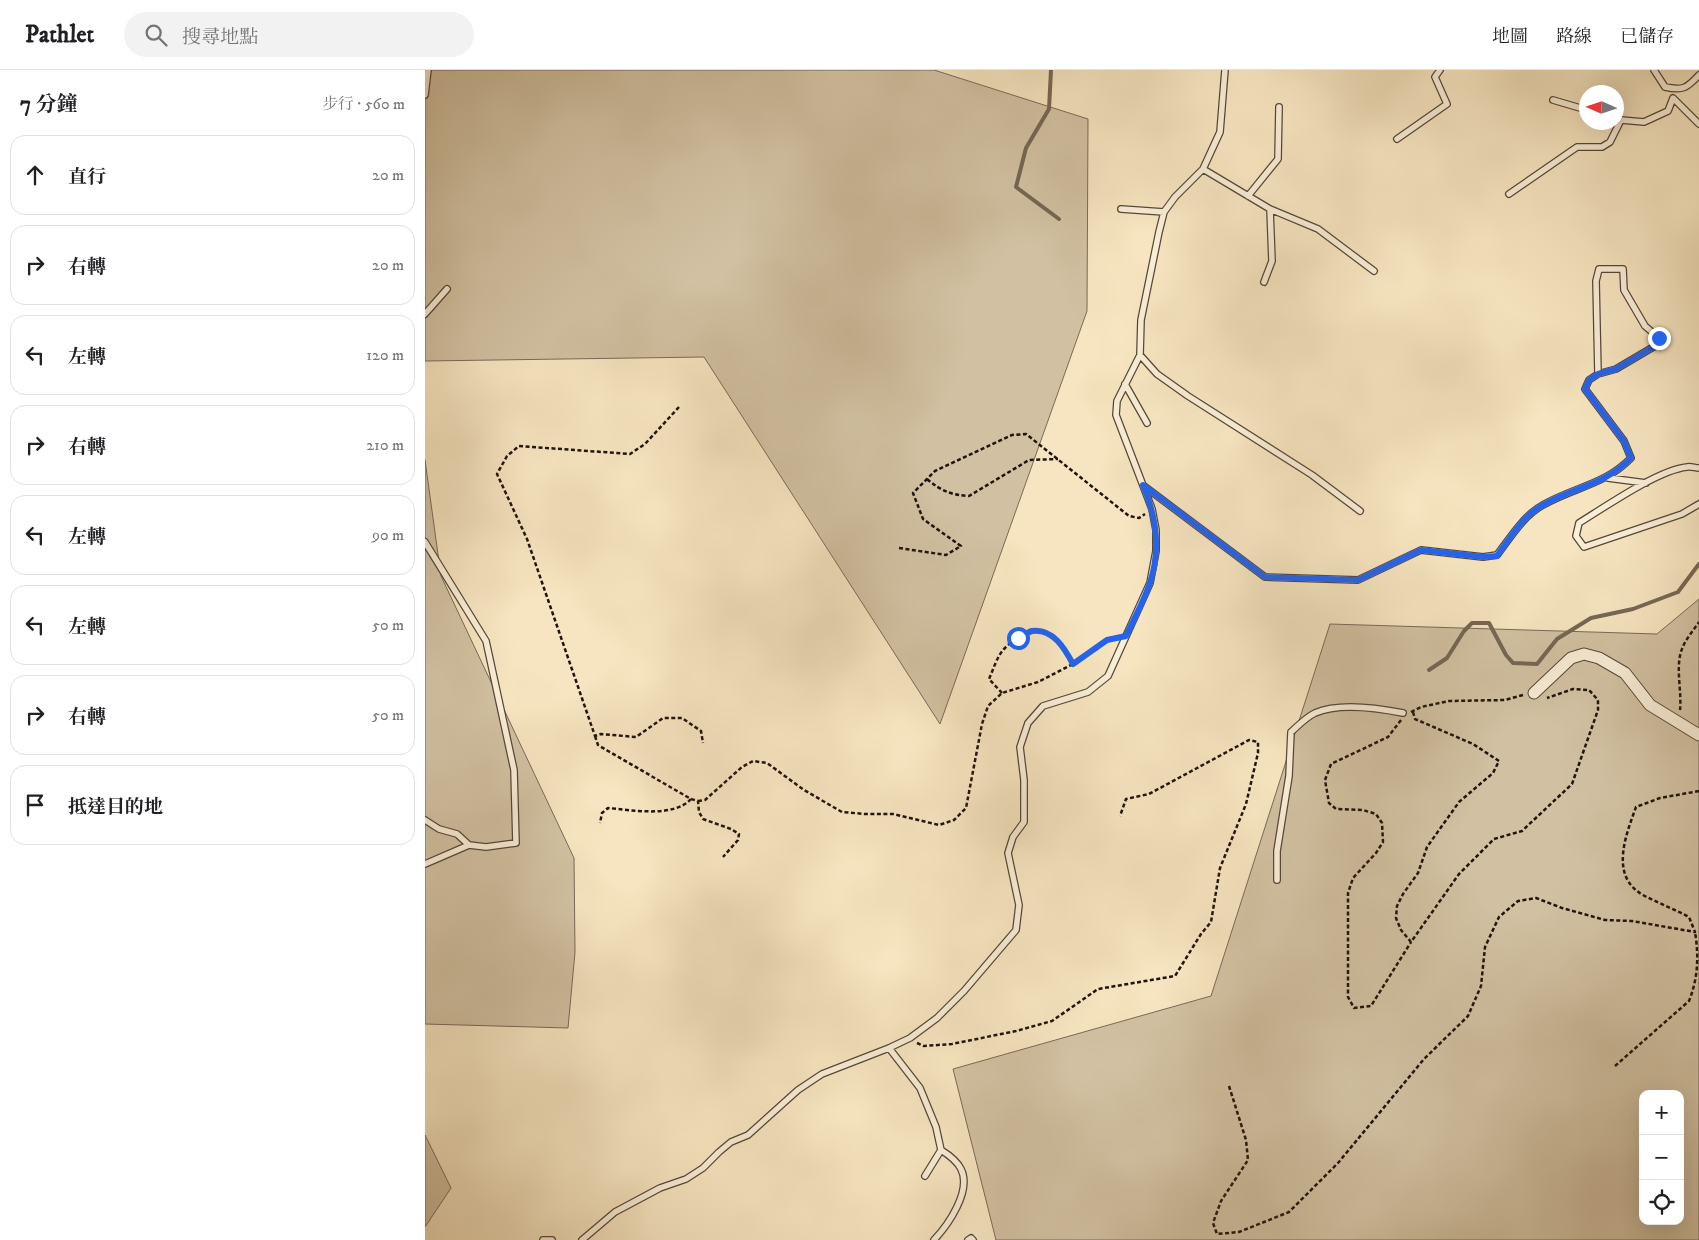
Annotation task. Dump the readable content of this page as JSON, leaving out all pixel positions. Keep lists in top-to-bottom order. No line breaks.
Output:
{"north":"left","page":{"header":"Pathlet","search":"搜尋地點","nav":["地圖","路線","已儲存"],"heading":["7 分鐘","步行 · 560 m"],"list":[["直行","20 m"],["右轉","20 m"],["左轉","120 m"],["右轉","210 m"],["左轉","90 m"],["左轉","50 m"],["右轉","50 m"],"抵達目的地"],"map_buttons":["+","−"]}}
